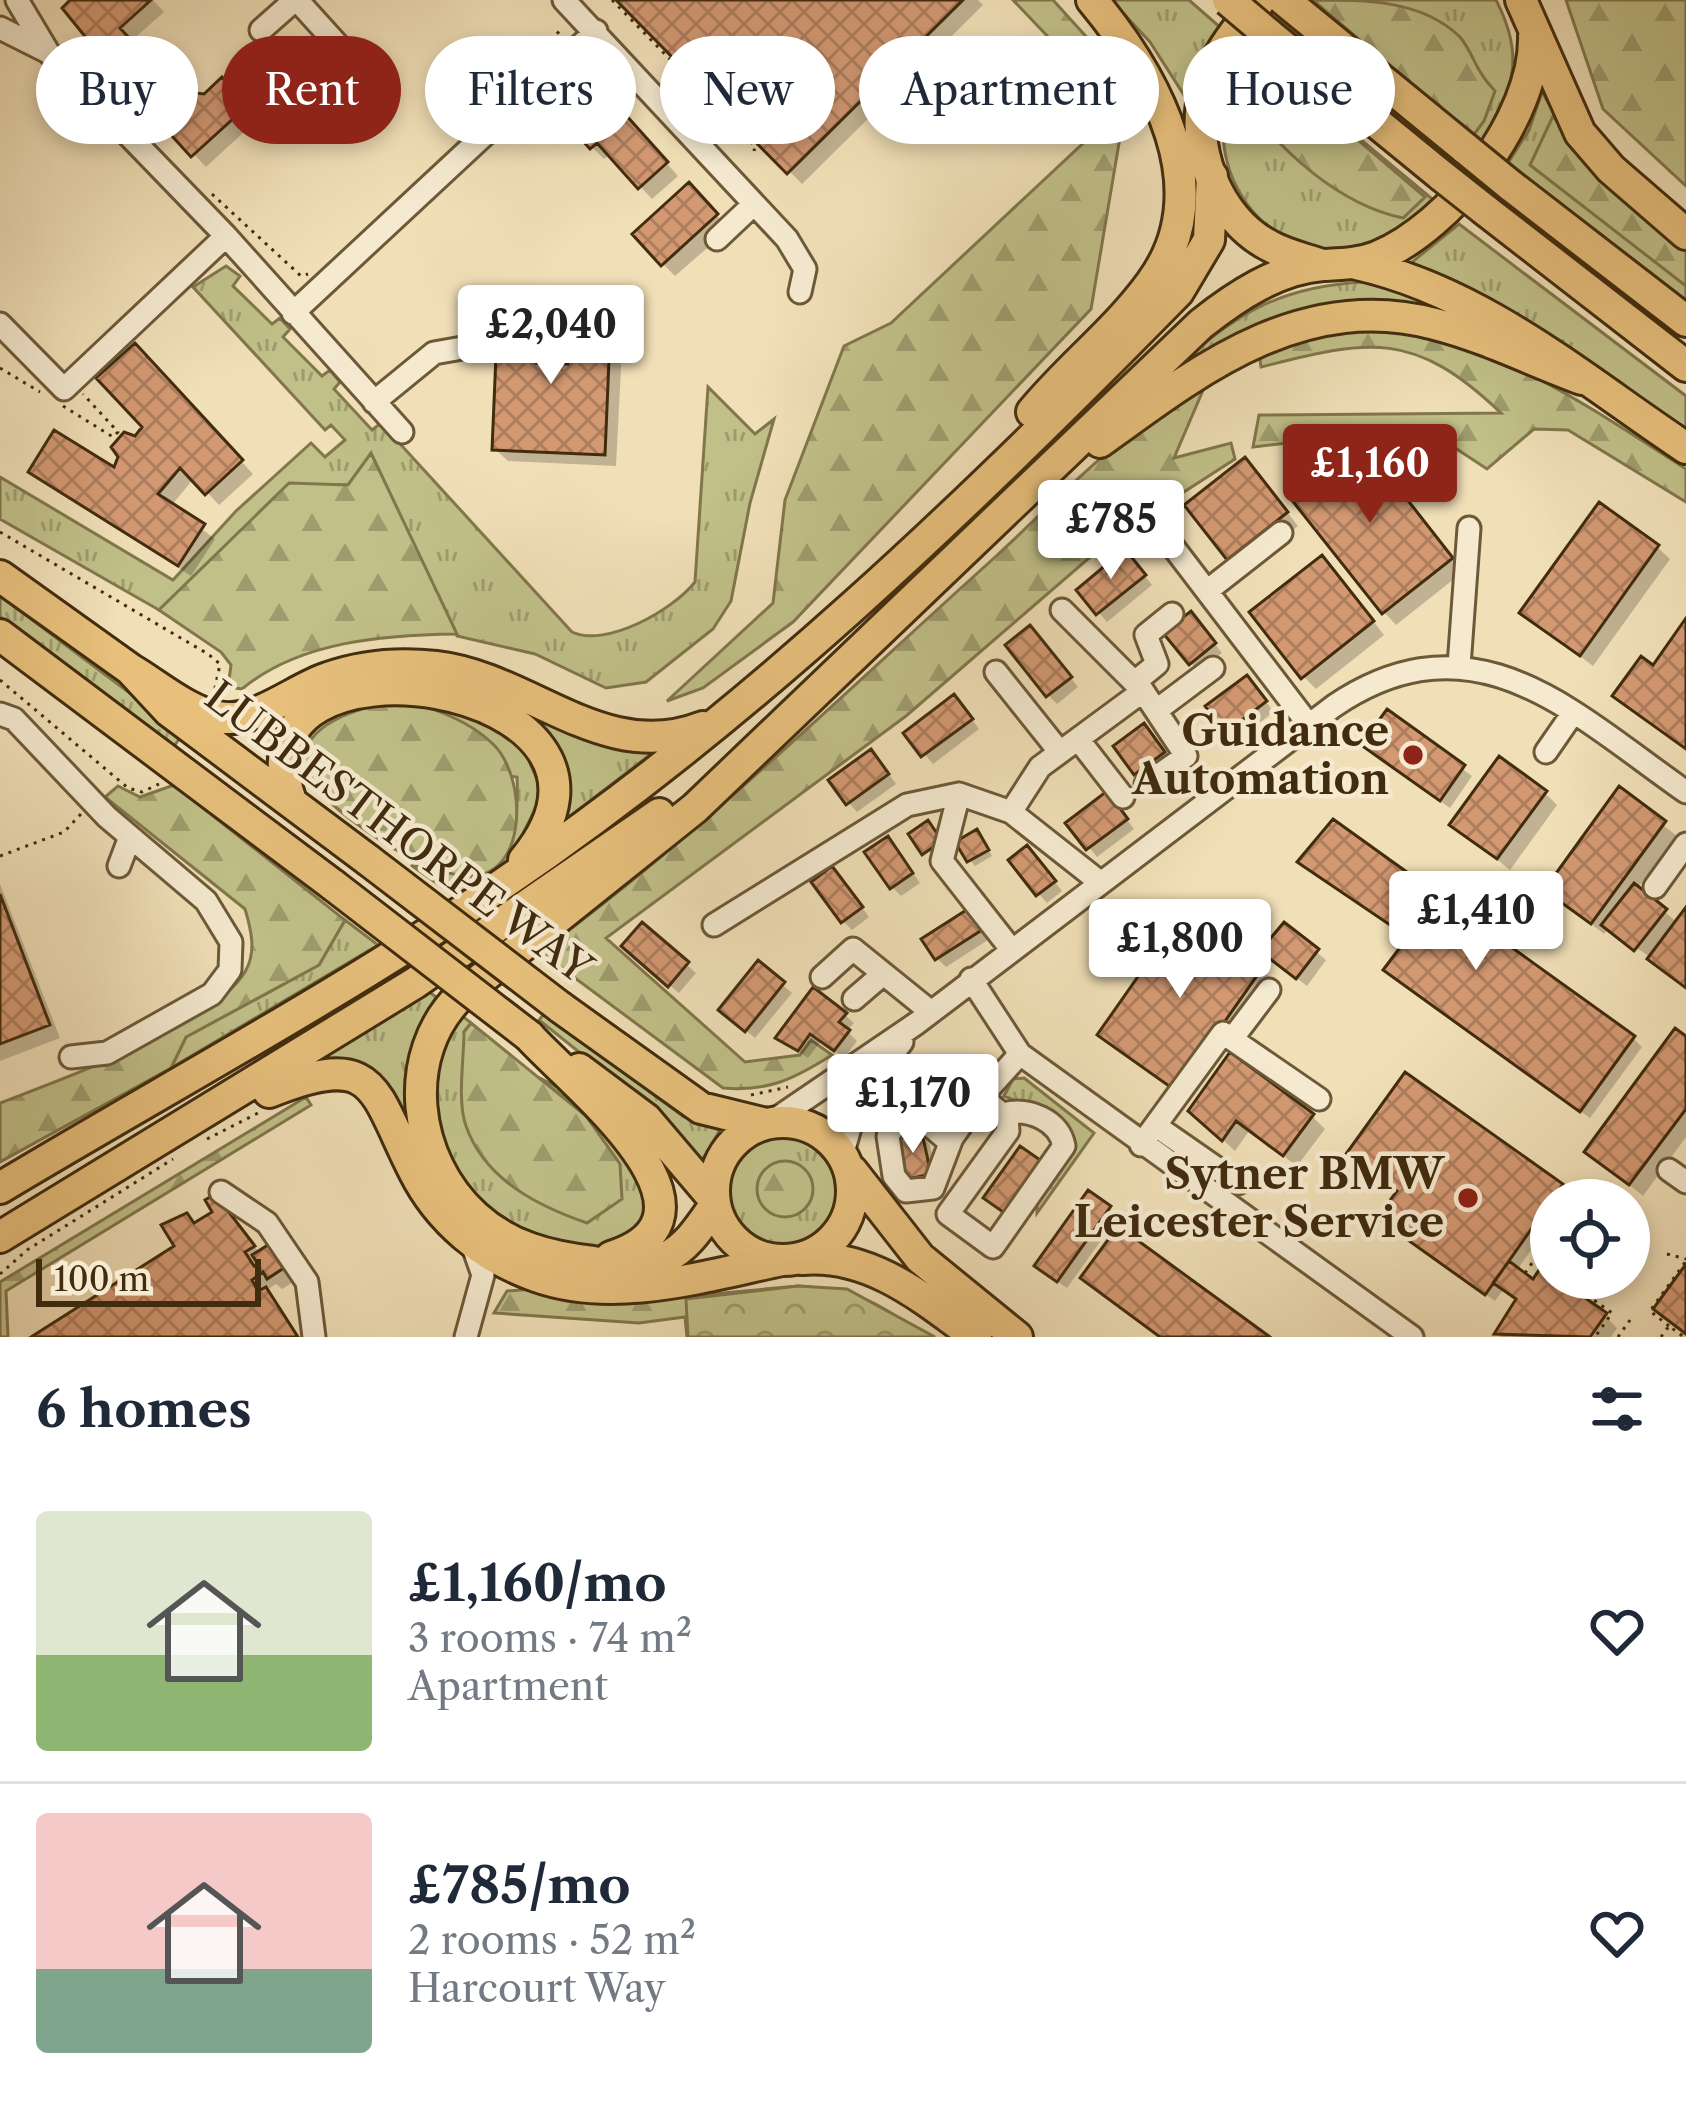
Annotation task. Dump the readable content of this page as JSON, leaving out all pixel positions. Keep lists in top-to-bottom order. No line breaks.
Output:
{"streets":{"highway":["LUBBESTHORPE WAY"]},"places":["Guidance Automation","Sytner BMW Leicester Service"],"scale_bar":"100 m","page":{"chip":["Buy","Rent","Filters","New","Apartment","House"],"price":["£2,040","£1,160","£785","£1,410","£1,800","£1,170"],"scale":"100 m","heading":"6 homes","list":[{"name":"£1,160/mo","note":"3 rooms · 74 m² · Apartment"},{"name":"£785/mo","note":"2 rooms · 52 m² · Harcourt Way"}]}}
